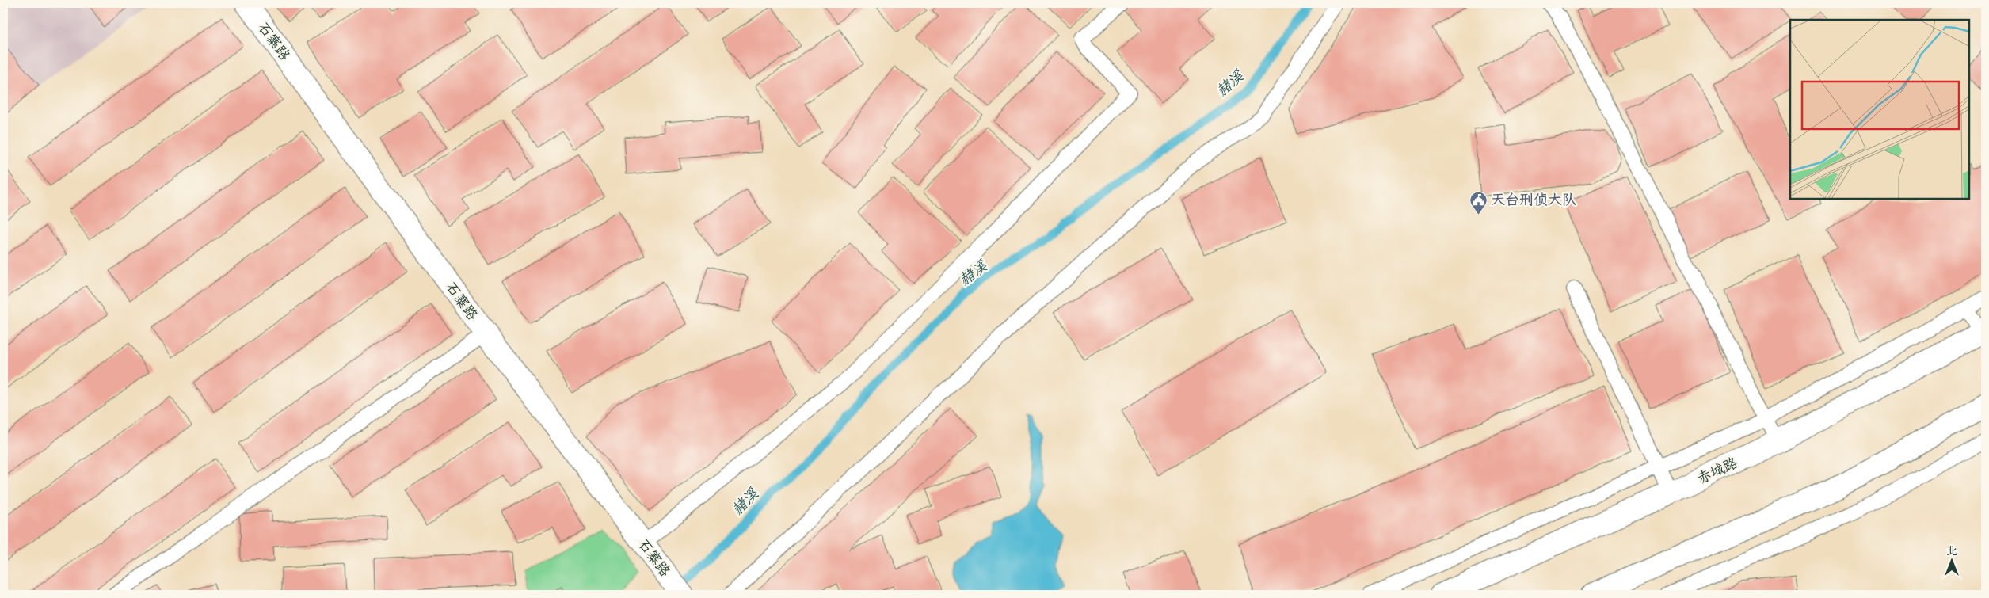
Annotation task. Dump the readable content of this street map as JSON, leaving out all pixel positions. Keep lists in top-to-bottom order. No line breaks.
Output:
{"streets":{"main road":["石寨路","赤城路"]},"water":["赭溪"],"places":{"public building":["天台刑侦大队"]},"north":"top"}
